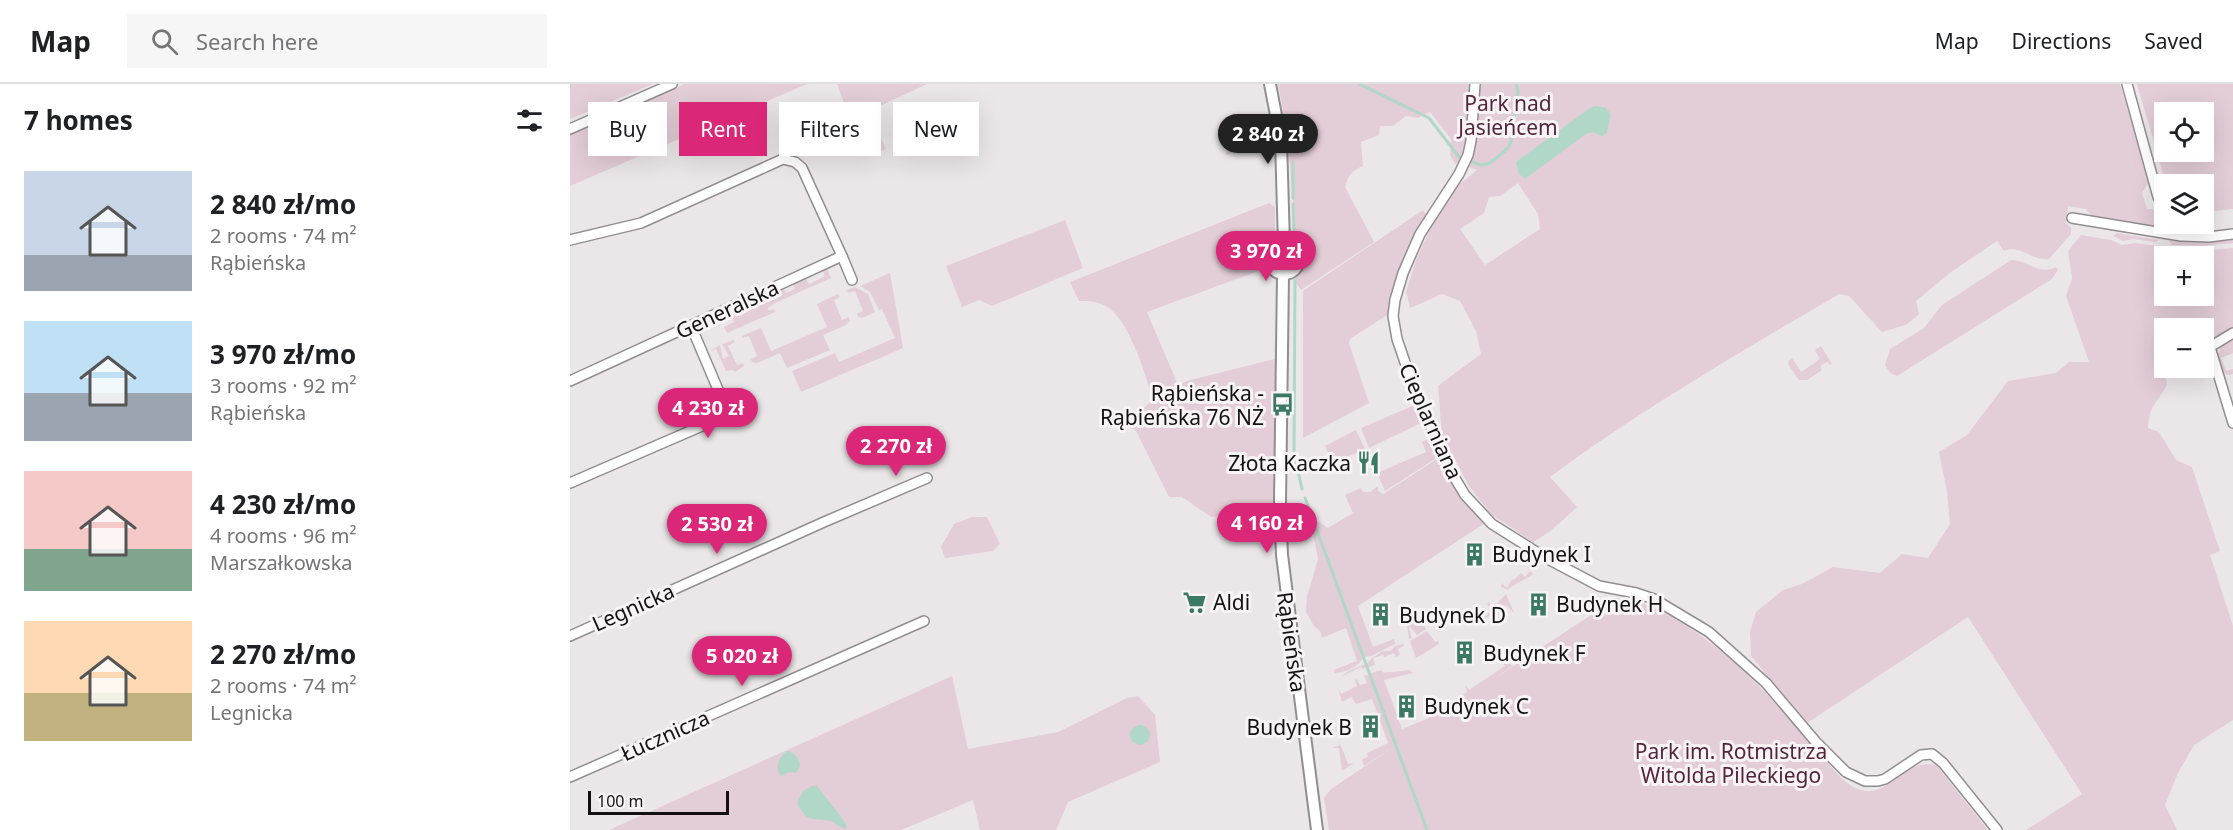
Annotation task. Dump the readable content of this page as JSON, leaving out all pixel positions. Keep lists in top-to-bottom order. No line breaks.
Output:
{"streets":{"street":["Generalska","Cieplarniana","Legnicka","Rąbieńska","Łucznicza"]},"parks":["Park nad Jasieńcem","Park im. Rotmistrza Witolda Pileckiego"],"places":{"bus stop":["Rąbieńska - Rąbieńska 76 NŻ"],"restaurant":["Złota Kaczka"],"building":["Budynek I","Budynek H","Budynek D","Budynek F","Budynek C","Budynek B"],"supermarket":["Aldi"]},"scale_bar":"100 m","page":{"header":"Map","search":"Search here","nav":["Map","Directions","Saved"],"heading":"7 homes","map_buttons":["+","−"],"chip":["Buy","Rent","Filters","New"],"price":["2 840 zł","3 970 zł","4 230 zł","2 270 zł","4 160 zł","2 530 zł","5 020 zł"],"list":[{"name":"2 840 zł/mo","note":"2 rooms · 74 m² · Rąbieńska"},{"name":"3 970 zł/mo","note":"3 rooms · 92 m² · Rąbieńska"},{"name":"4 230 zł/mo","note":"4 rooms · 96 m² · Marszałkowska"},{"name":"2 270 zł/mo","note":"2 rooms · 74 m² · Legnicka"}],"scale":"100 m"}}
